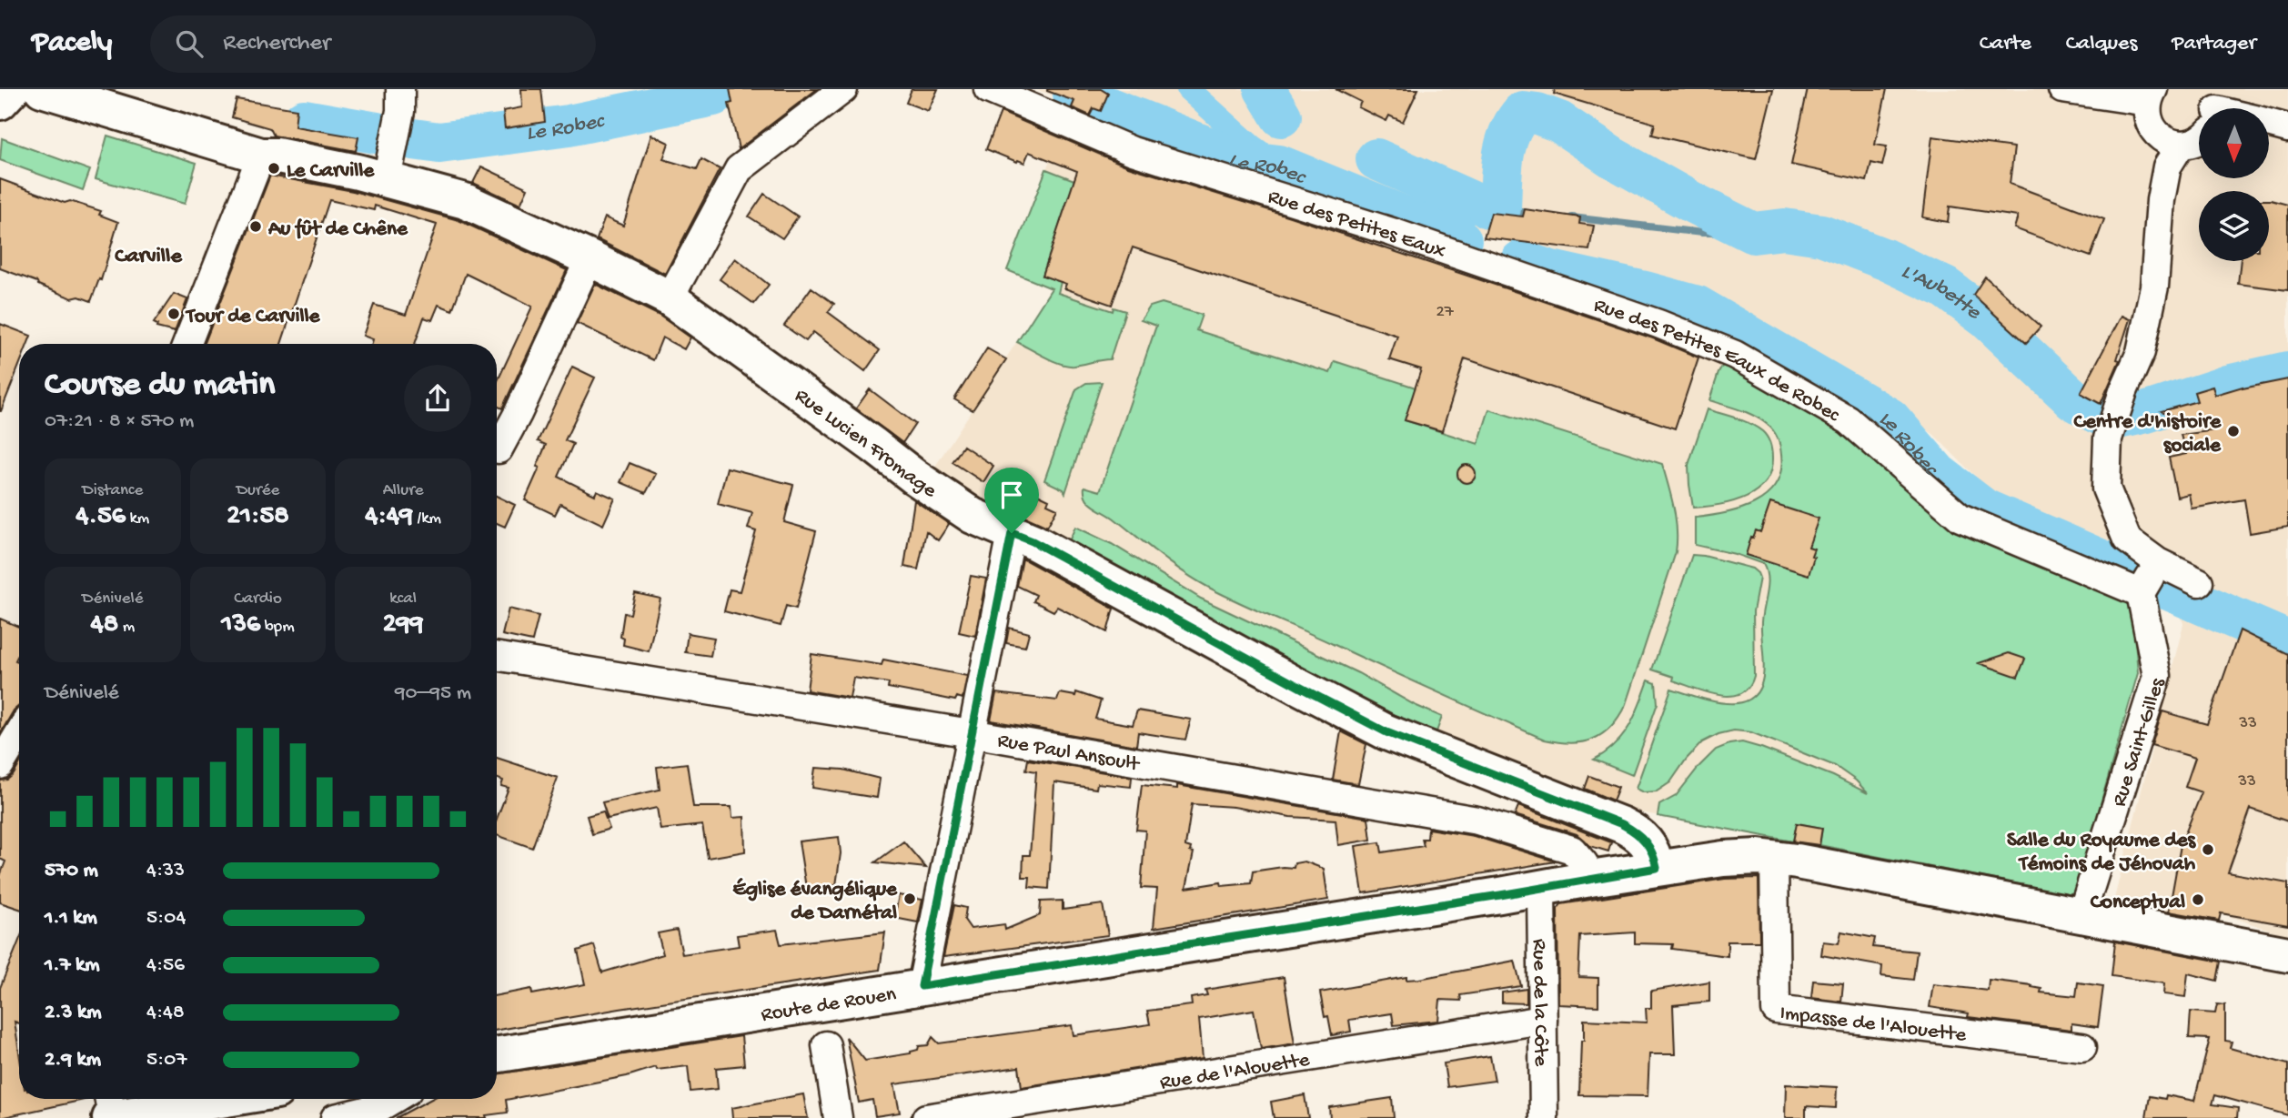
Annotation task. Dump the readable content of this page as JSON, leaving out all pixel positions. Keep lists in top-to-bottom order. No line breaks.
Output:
{"streets":{"street":["Rue des Petites Eaux","Rue des Petites Eaux de Robec","Rue Lucien Fromage","Rue Saint-Gilles","Rue Paul Ansoult","Route de Rouen","Rue de la Côte","Impasse de l'Alouette","Rue de l'Alouette"]},"crossings":[["Rue des Petites Eaux","Rue des Petites Eaux de Robec"],["Rue des Petites Eaux de Robec","Rue Saint-Gilles"],["Rue Lucien Fromage","Route de Rouen"],["Rue Saint-Gilles","Route de Rouen"],["Rue Paul Ansoult","Route de Rouen"],["Route de Rouen","Rue de la Côte"],["Route de Rouen","Impasse de l'Alouette"],["Rue de la Côte","Rue de l'Alouette"]],"districts":["Carville"],"water":["Le Robec","L'Aubette"],"places":["Le Carville","Au fût de Chêne","Tour de Carville","Centre d'histoire sociale","Salle du Royaume des Témoins de Jéhovah","Église évangélique de Darnétal","Conceptual"],"house_numbers":["27","33","33"],"north":"bottom","page":{"header":"Pacely","search":"Rechercher","nav":["Carte","Calques","Partager"],"heading":["Course du matin","07:21 · 8 × 570 m"],"stats":[["Distance","4.56 km"],["Durée","21:58"],["Allure","4:49 /km"],["Dénivelé","48 m"],["Cardio","136 bpm"],["kcal","299"]],"chart":["Dénivelé","90–95 m"],"list":[{"name":"570 m","note":"4:33"},{"name":"1.1 km","note":"5:04"},{"name":"1.7 km","note":"4:56"},{"name":"2.3 km","note":"4:48"},{"name":"2.9 km","note":"5:07"}]}}
